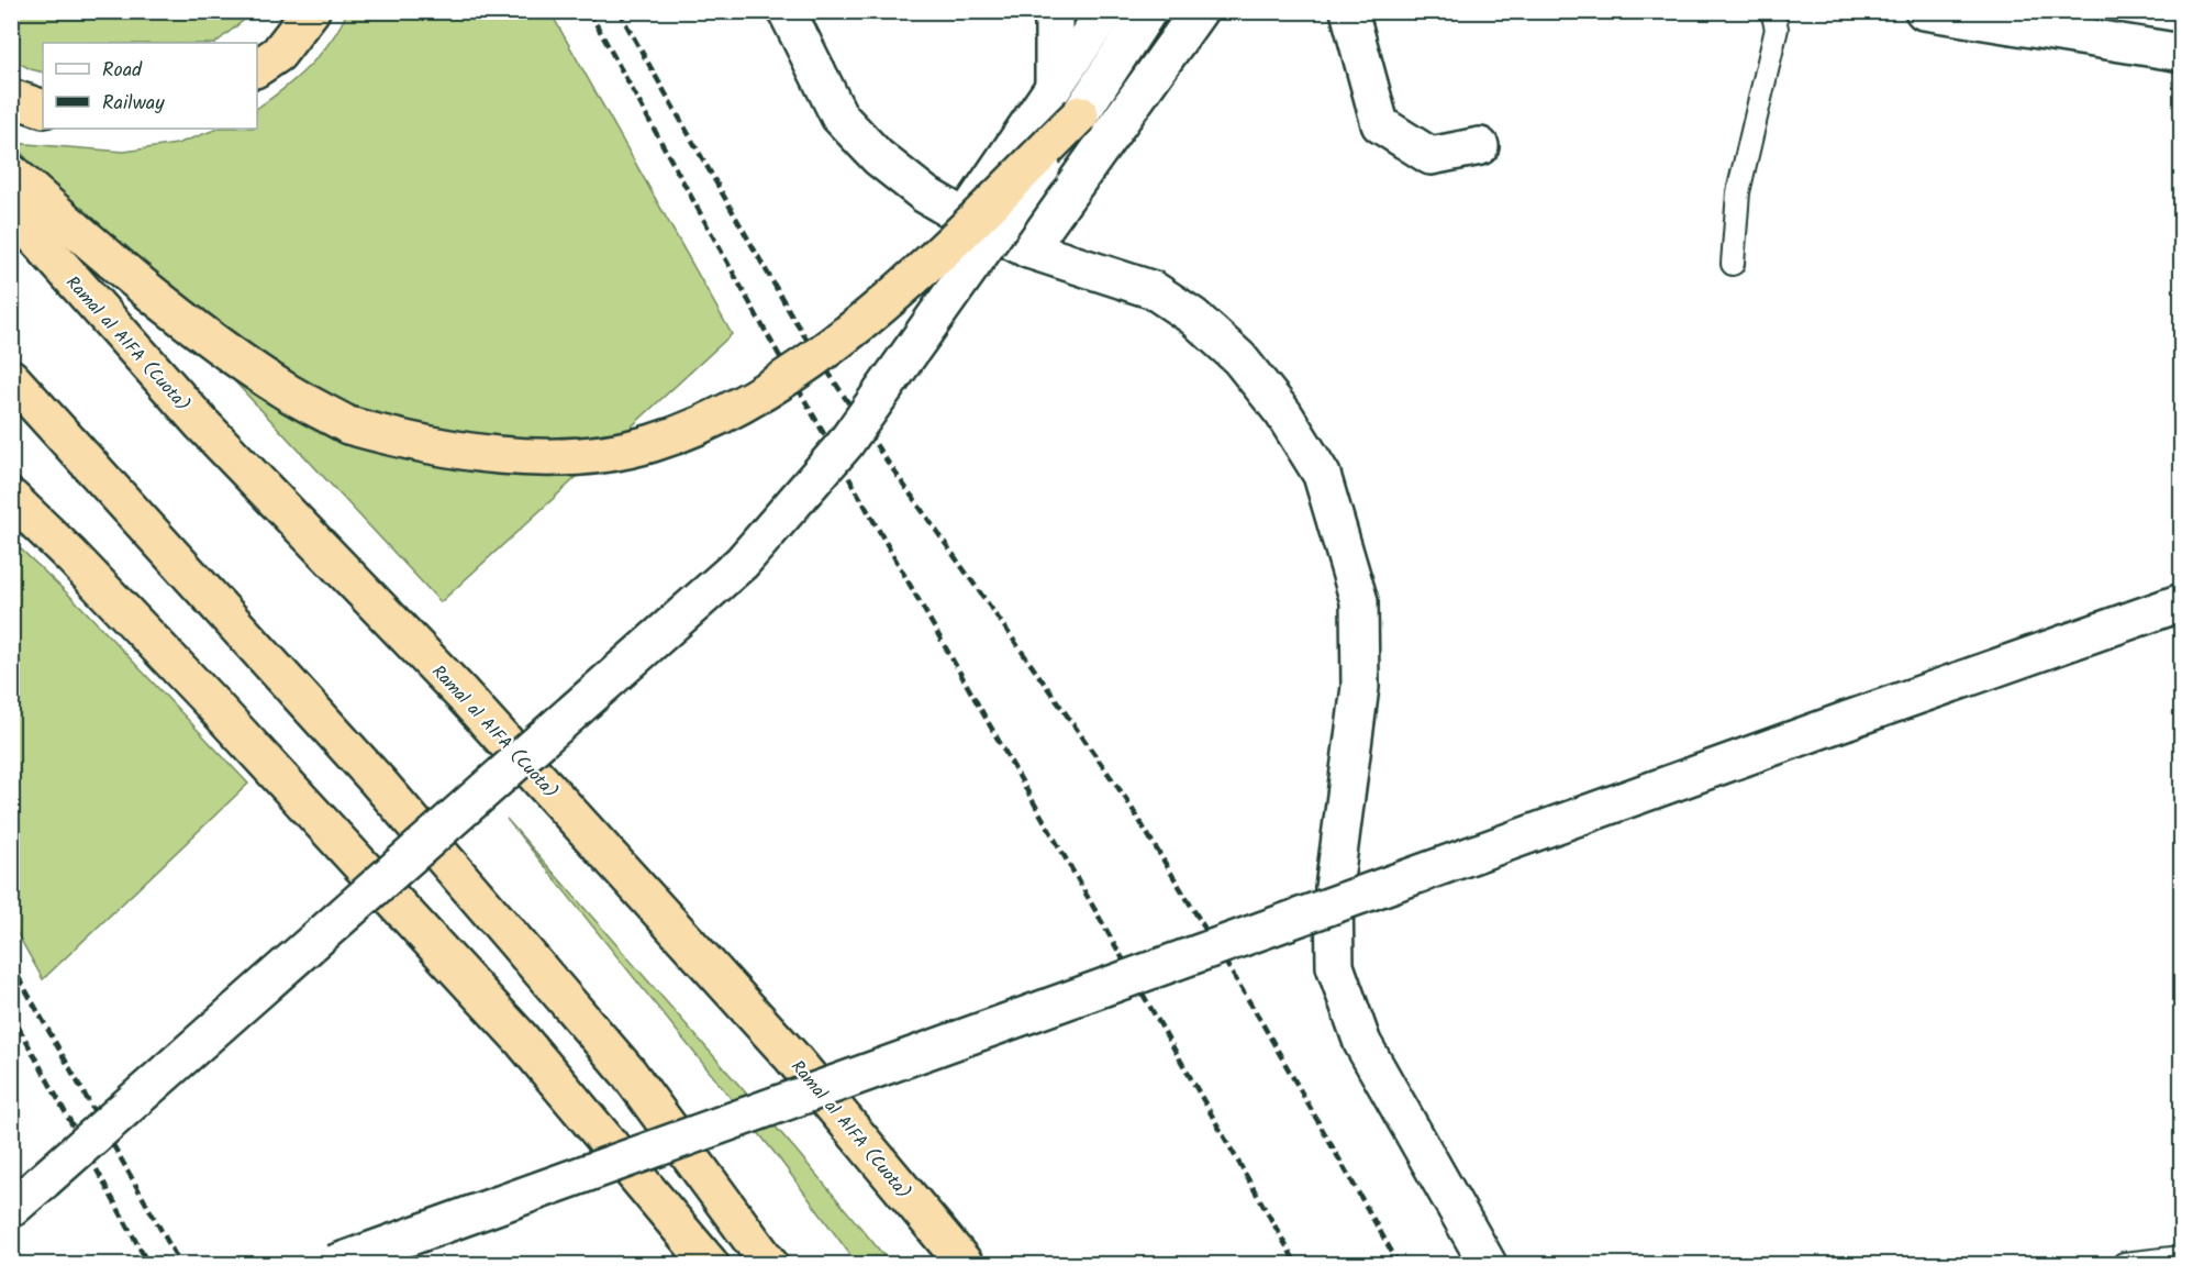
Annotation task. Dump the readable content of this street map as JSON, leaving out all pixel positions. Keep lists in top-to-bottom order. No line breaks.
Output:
{"streets":{"highway":["Ramal al AIFA (Cuota)"]},"legend":["Road","Railway"]}
